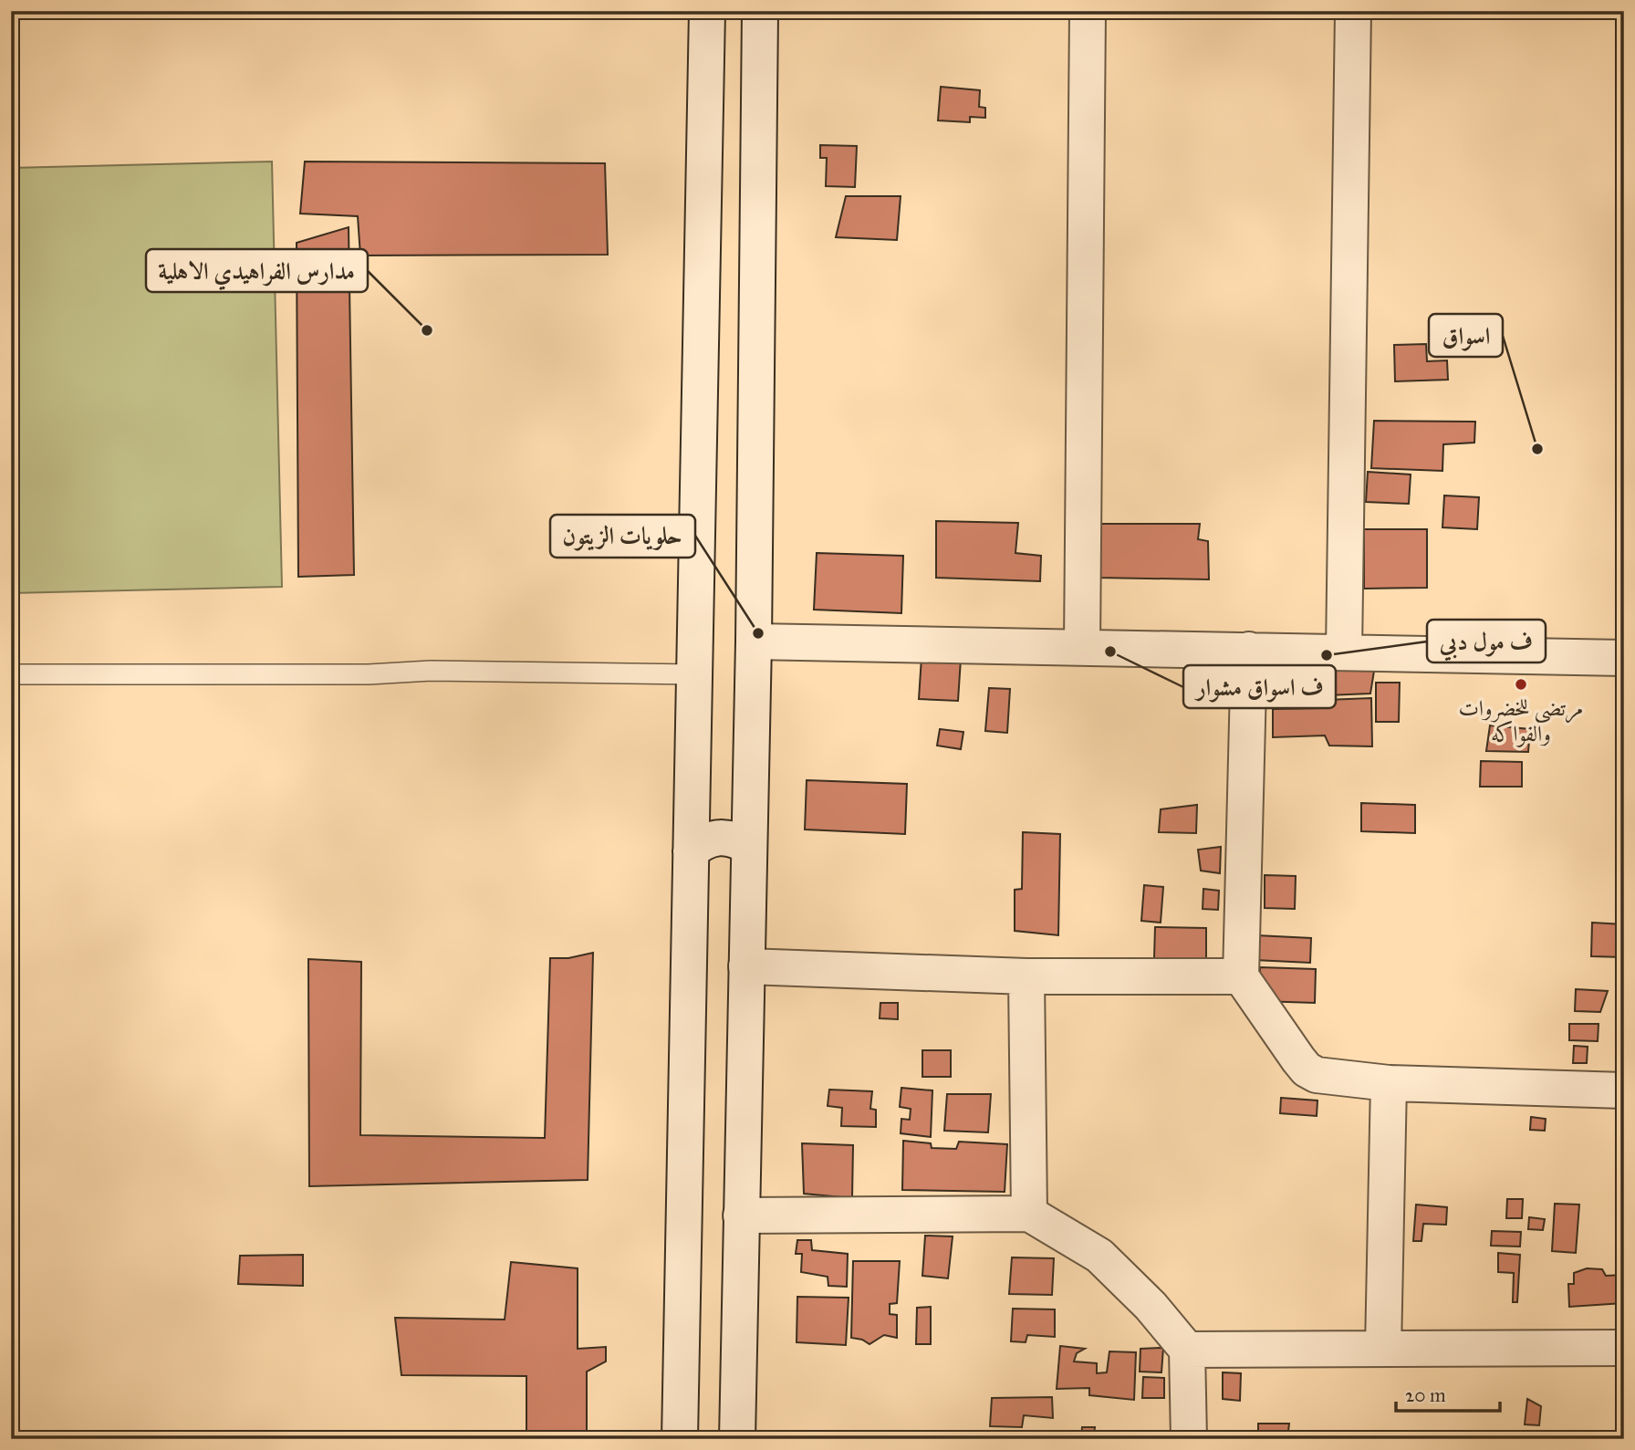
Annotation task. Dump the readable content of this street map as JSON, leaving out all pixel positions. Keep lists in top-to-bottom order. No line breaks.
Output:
{"places":["مدارس الفراهيدي الاهلية","اسواق","حلويات الزيتون","ف اسواق مشوار","ف مول دبي","مرتضى للخضروات والفواكه"],"scale_bar":"20 m"}
